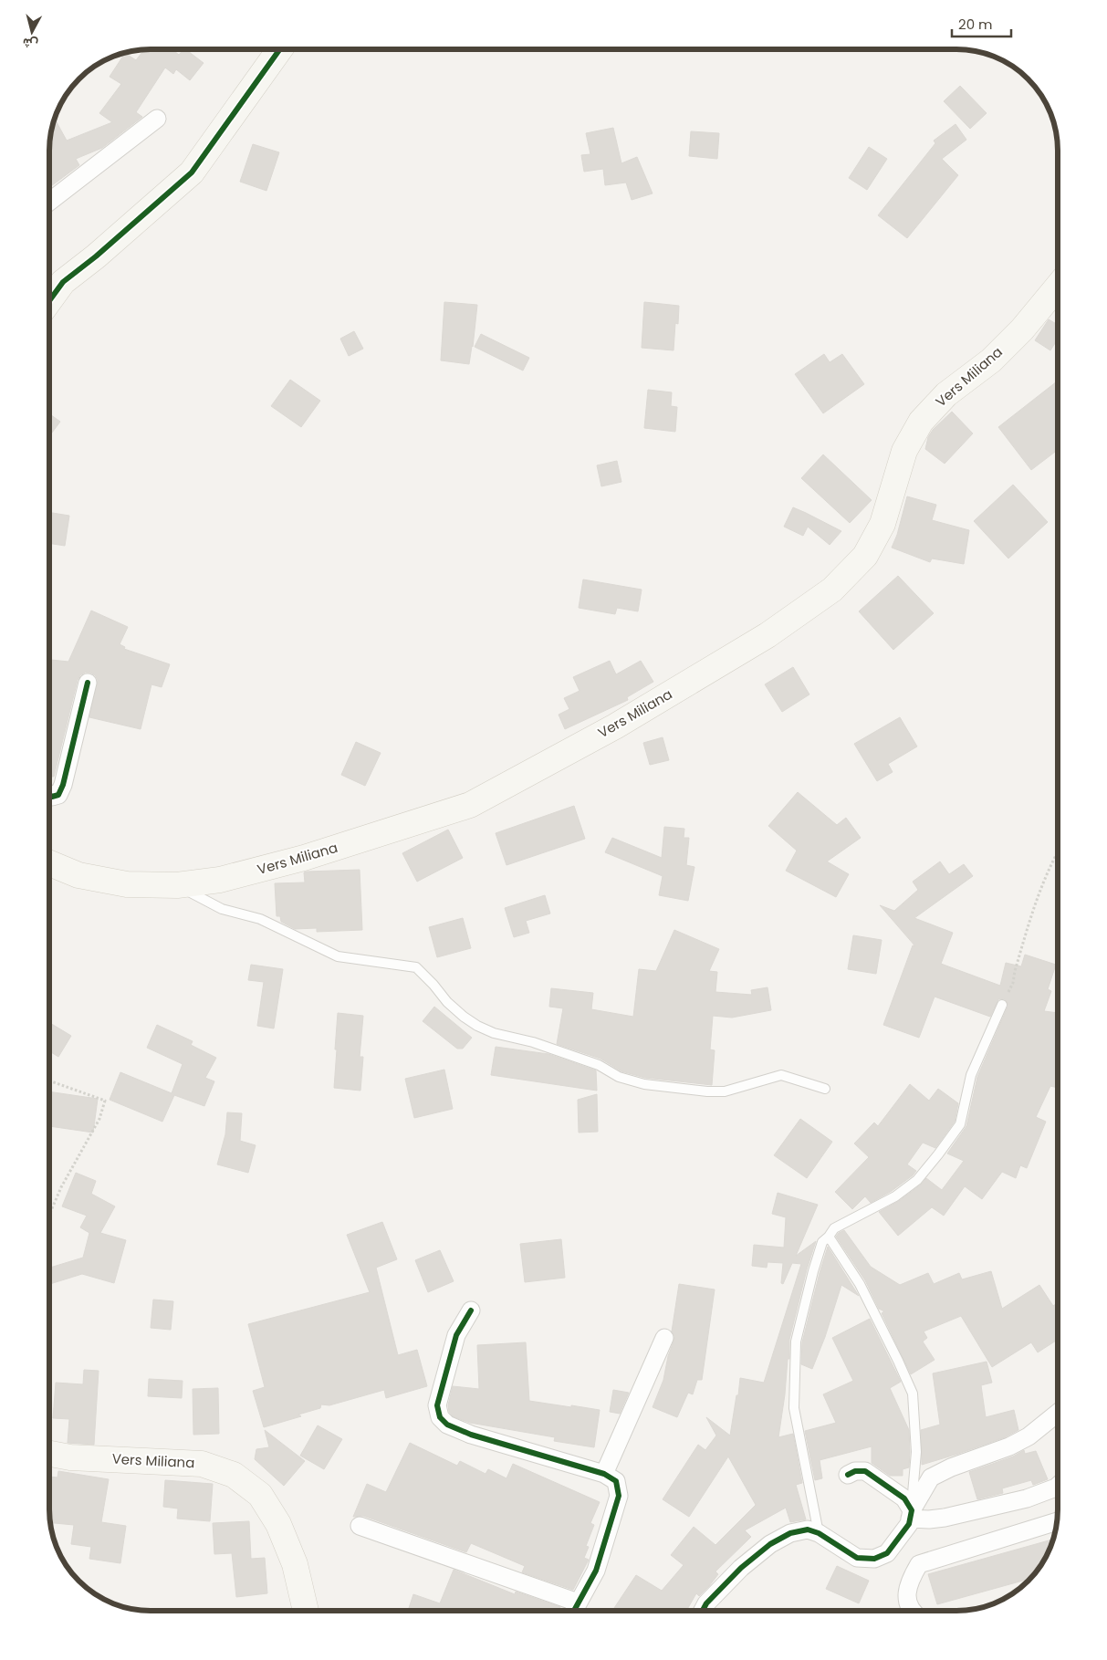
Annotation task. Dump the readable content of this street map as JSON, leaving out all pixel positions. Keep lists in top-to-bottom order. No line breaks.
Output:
{"streets":{"main road":["Vers Miliana"]},"scale_bar":"20 m","north":"bottom"}
